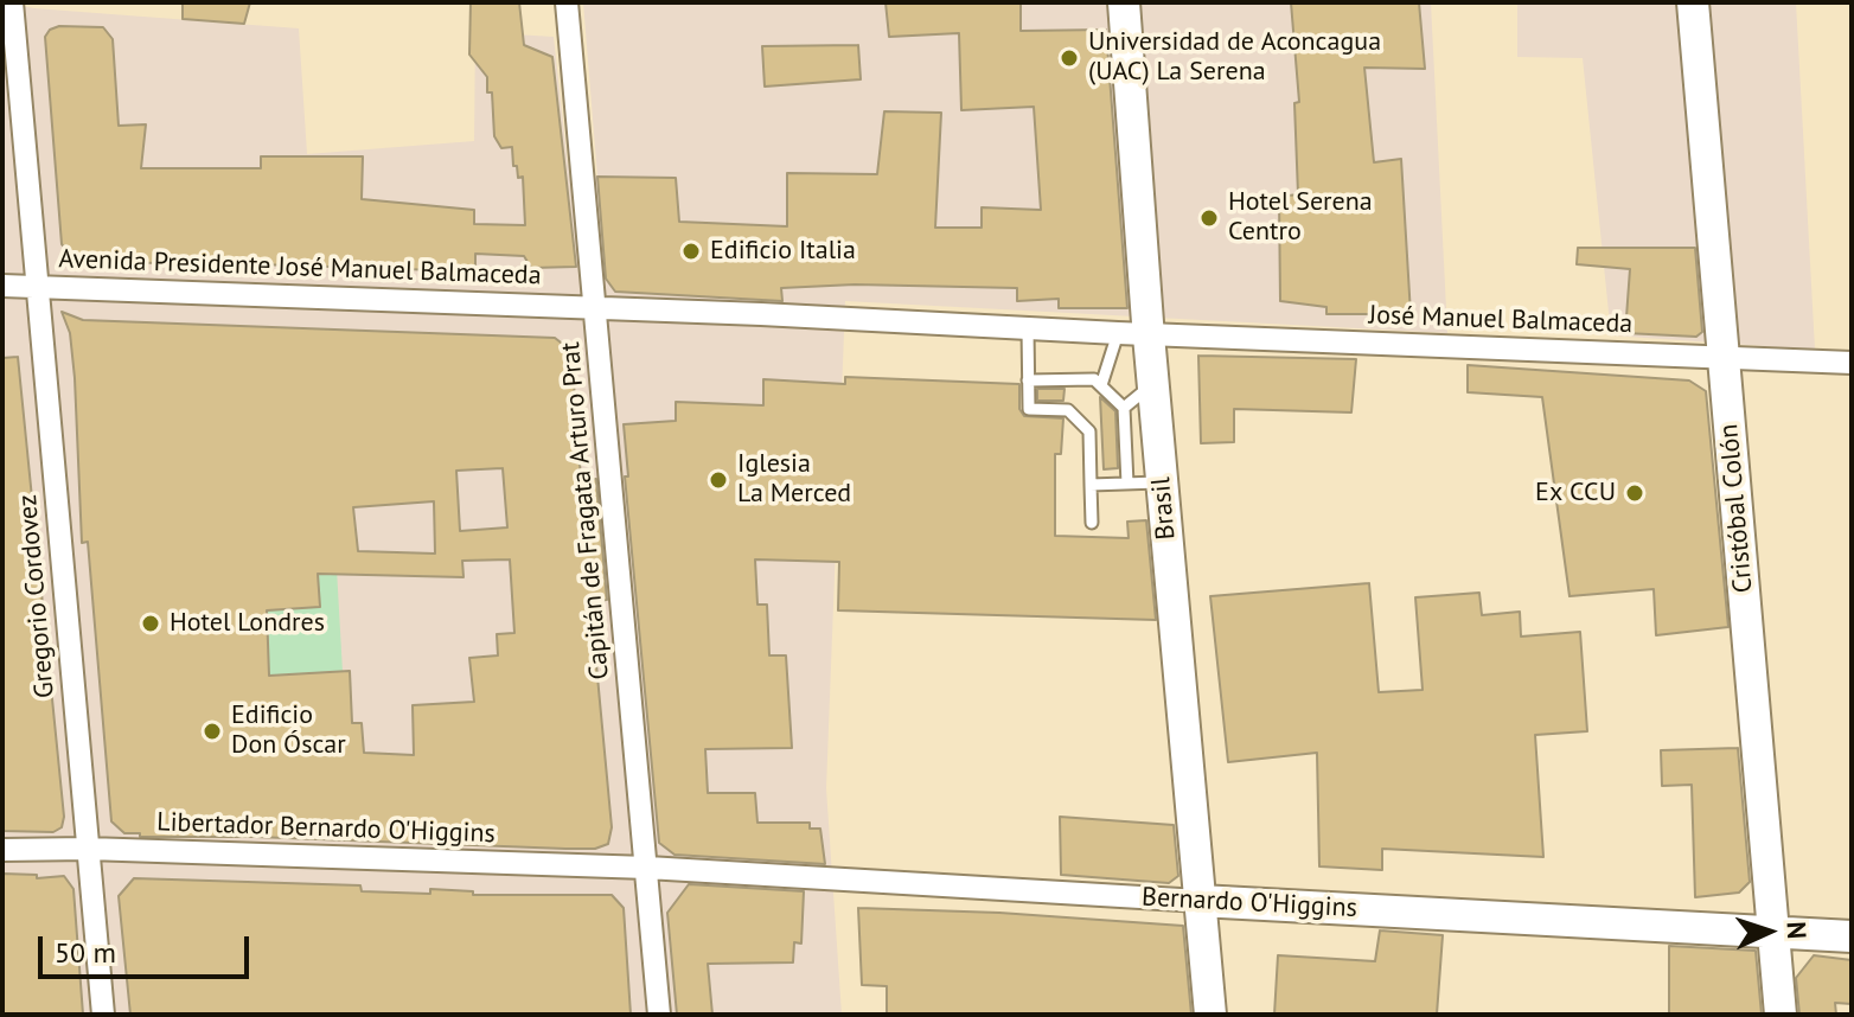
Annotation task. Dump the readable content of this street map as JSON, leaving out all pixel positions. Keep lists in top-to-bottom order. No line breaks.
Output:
{"streets":{"street":["Avenida Presidente José Manuel Balmaceda","José Manuel Balmaceda","Brasil","Cristóbal Colón","Capitán de Fragata Arturo Prat","Gregorio Cordovez","Libertador Bernardo O'Higgins","Bernardo O'Higgins"]},"crossings":[["Avenida Presidente José Manuel Balmaceda","Capitán de Fragata Arturo Prat"],["Avenida Presidente José Manuel Balmaceda","Gregorio Cordovez"],["José Manuel Balmaceda","Brasil"],["José Manuel Balmaceda","Cristóbal Colón"],["Brasil","Bernardo O'Higgins"],["Cristóbal Colón","Bernardo O'Higgins"],["Capitán de Fragata Arturo Prat","Libertador Bernardo O'Higgins"],["Capitán de Fragata Arturo Prat","Bernardo O'Higgins"],["Gregorio Cordovez","Libertador Bernardo O'Higgins"],["Libertador Bernardo O'Higgins","Bernardo O'Higgins"]],"places":["Universidad de Aconcagua (UAC) La Serena","Hotel Serena Centro","Edificio Italia","Iglesia La Merced","Ex CCU","Hotel Londres","Edificio Don Óscar"],"scale_bar":"50 m","north":"right"}
